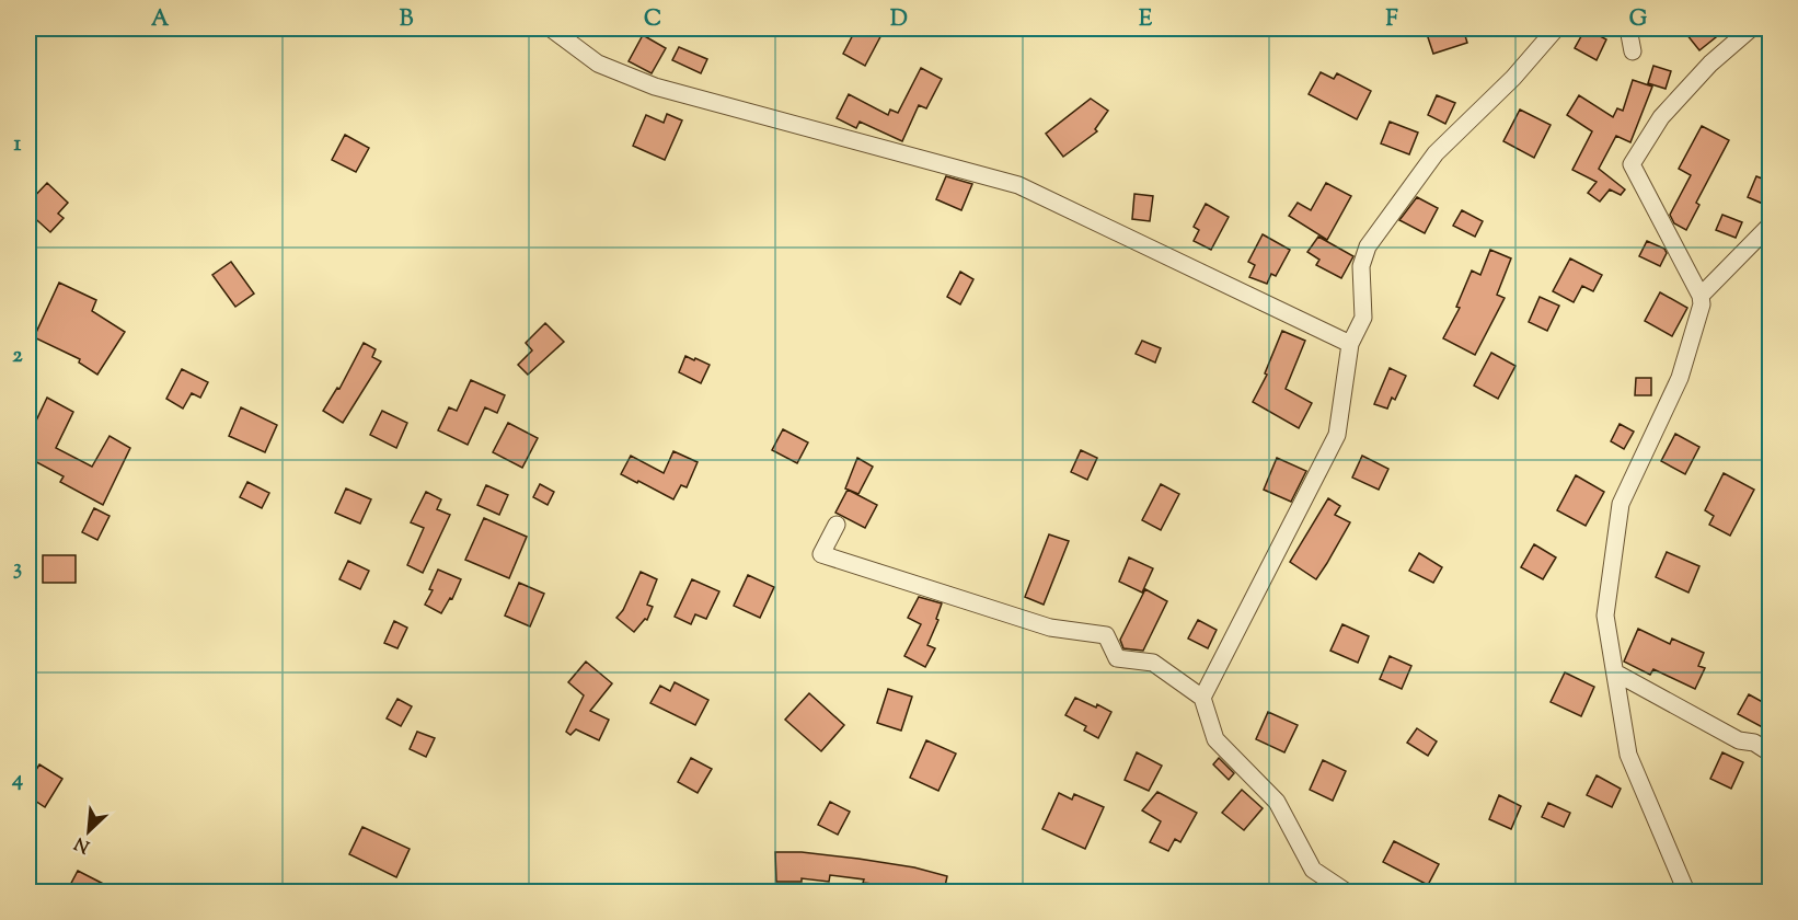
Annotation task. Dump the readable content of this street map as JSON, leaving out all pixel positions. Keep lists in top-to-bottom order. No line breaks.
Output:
{"north":"bottom left","grid":{"columns":["A","B","C","D","E","F","G"],"rows":["1","2","3","4"]}}
